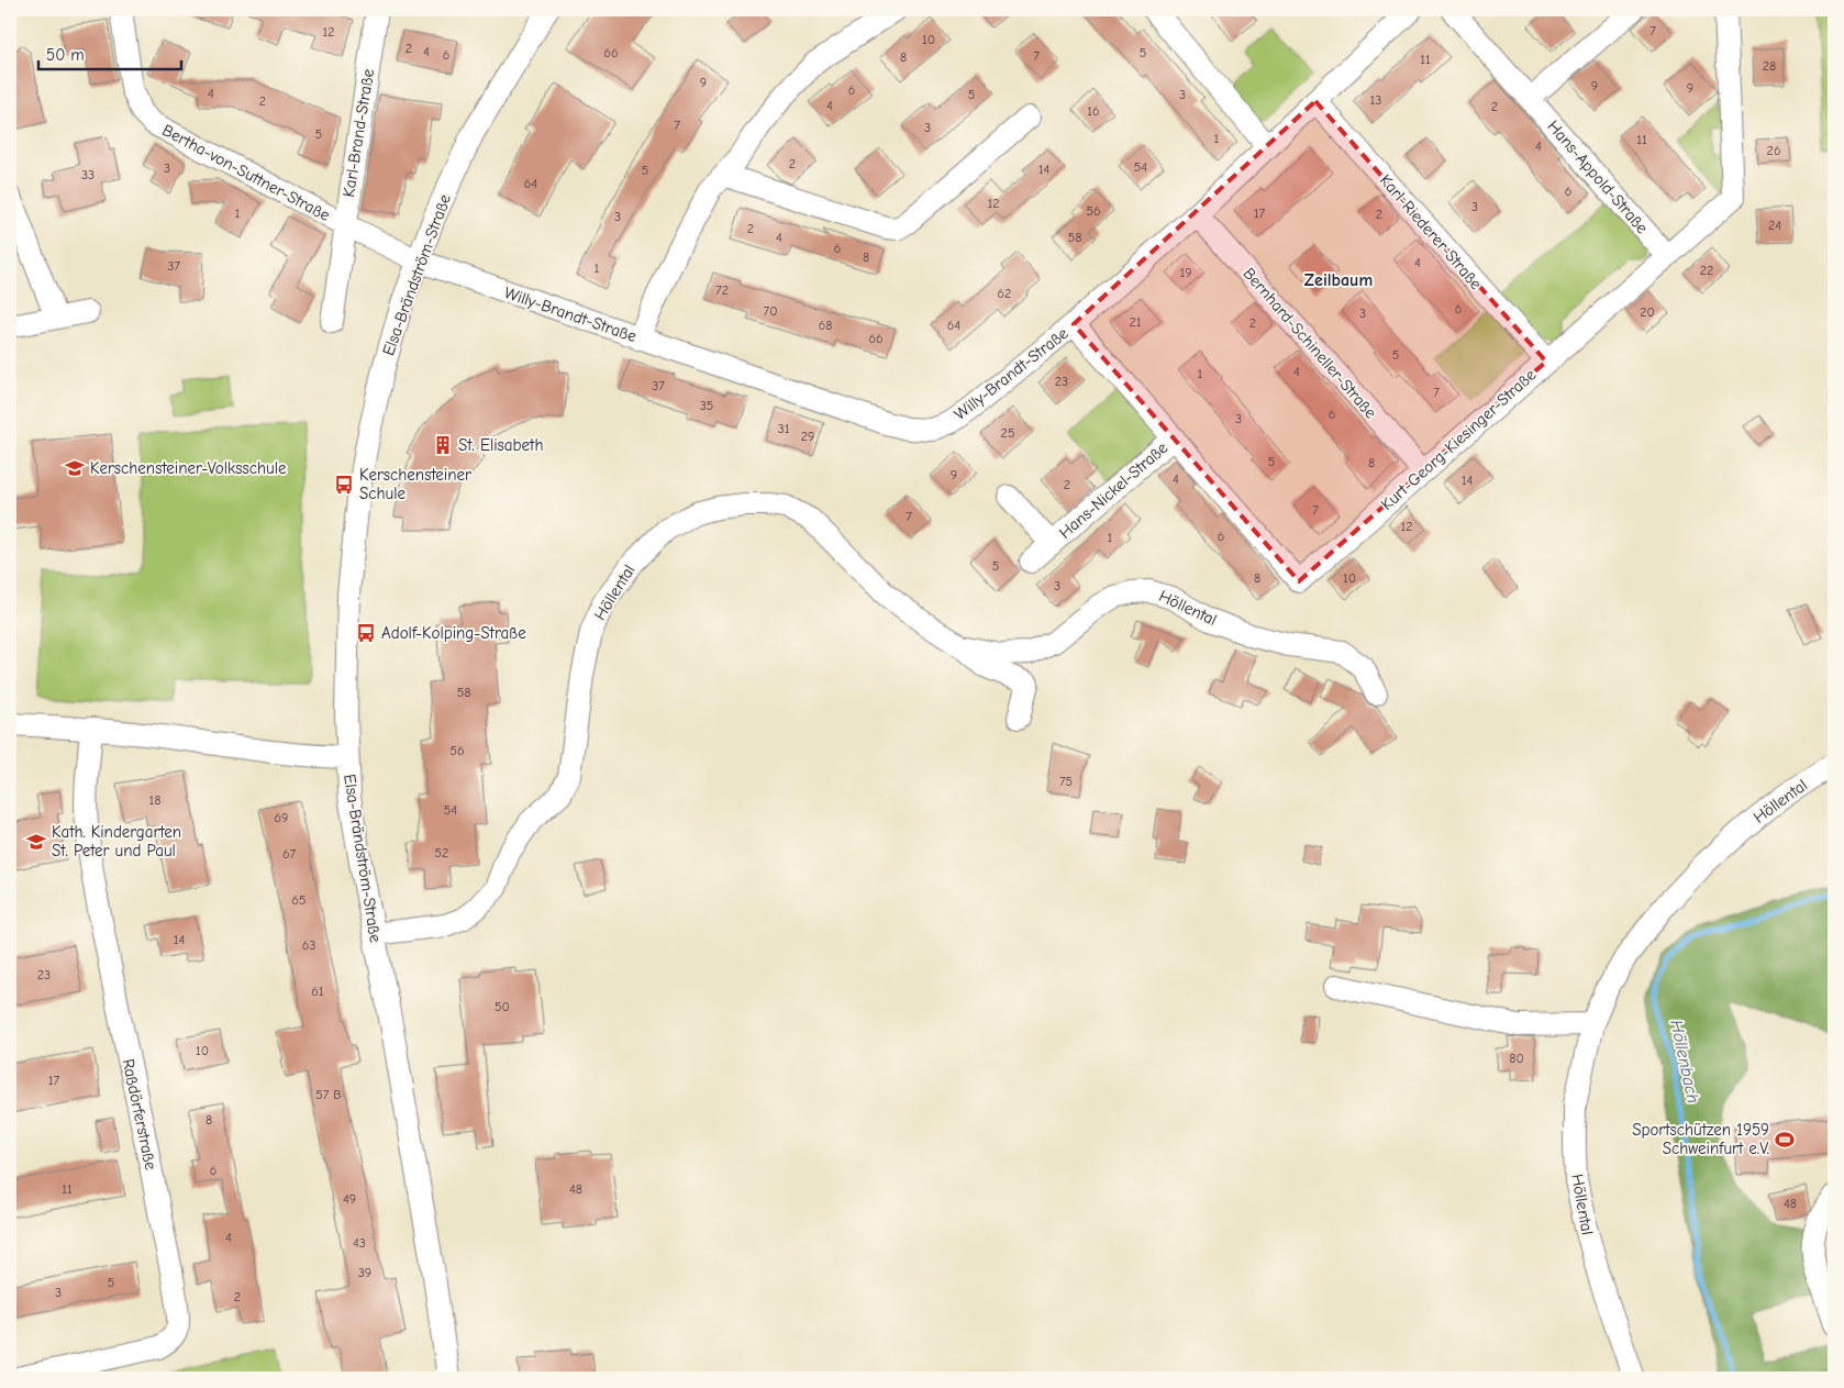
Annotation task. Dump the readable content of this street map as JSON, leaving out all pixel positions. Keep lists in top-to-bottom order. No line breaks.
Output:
{"streets":{"street":["Karl-Brand-Straße","Bertha-von-Suttner-Straße","Hans-Appold-Straße","Karl-Riederer-Straße","Elsa-Brändström-Straße","Willy-Brandt-Straße","Bernhard-Schineller-Straße","Kurt-Georg-Kiesinger-Straße","Hans-Nickel-Straße","Höllental","Raßdörferstraße"]},"crossings":[["Karl-Brand-Straße","Bertha-von-Suttner-Straße"],["Bertha-von-Suttner-Straße","Elsa-Brändström-Straße"],["Bertha-von-Suttner-Straße","Willy-Brandt-Straße"],["Hans-Appold-Straße","Kurt-Georg-Kiesinger-Straße"],["Karl-Riederer-Straße","Willy-Brandt-Straße"],["Karl-Riederer-Straße","Kurt-Georg-Kiesinger-Straße"],["Elsa-Brändström-Straße","Willy-Brandt-Straße"],["Elsa-Brändström-Straße","Höllental"],["Willy-Brandt-Straße","Bernhard-Schineller-Straße"],["Willy-Brandt-Straße","Kurt-Georg-Kiesinger-Straße"],["Bernhard-Schineller-Straße","Kurt-Georg-Kiesinger-Straße"],["Kurt-Georg-Kiesinger-Straße","Hans-Nickel-Straße"]],"districts":["Zeilbaum"],"water":["Höllenbach"],"places":{"building":["St. Elisabeth"],"school or university":["Kerschensteiner-Volksschule","Kath. Kindergarten St. Peter und Paul"],"bus stop":["Kerschensteiner Schule","Adolf-Kolping-Straße"],"sports":["Sportschützen 1959 Schweinfurt e.V."]},"house_numbers":["7","12","10","2","4","66","5","6","7","8","11","28","9","9","9","6","4","5","3","13","2","4","2","16","7","3","5","1","11","4","26","2","54","3","14","5","33","64","6","12","3","56","1","17","2","3","24","2","4","58","6","8","4","37","1","22","19","72","62","6","70","20","3","21","2","68","64","66","5","4","1","23","37","7","35","6","3","31","25","29","5","8","9","4","14","2","7","7","12","6","1","5","8","10","3","58","56","75","18","54","69","52","67","65","14","63","23","61","50","10","80","17","57 B","8","6","11","48","49","48","4","43","39","5","3","2"],"scale_bar":"50 m"}
